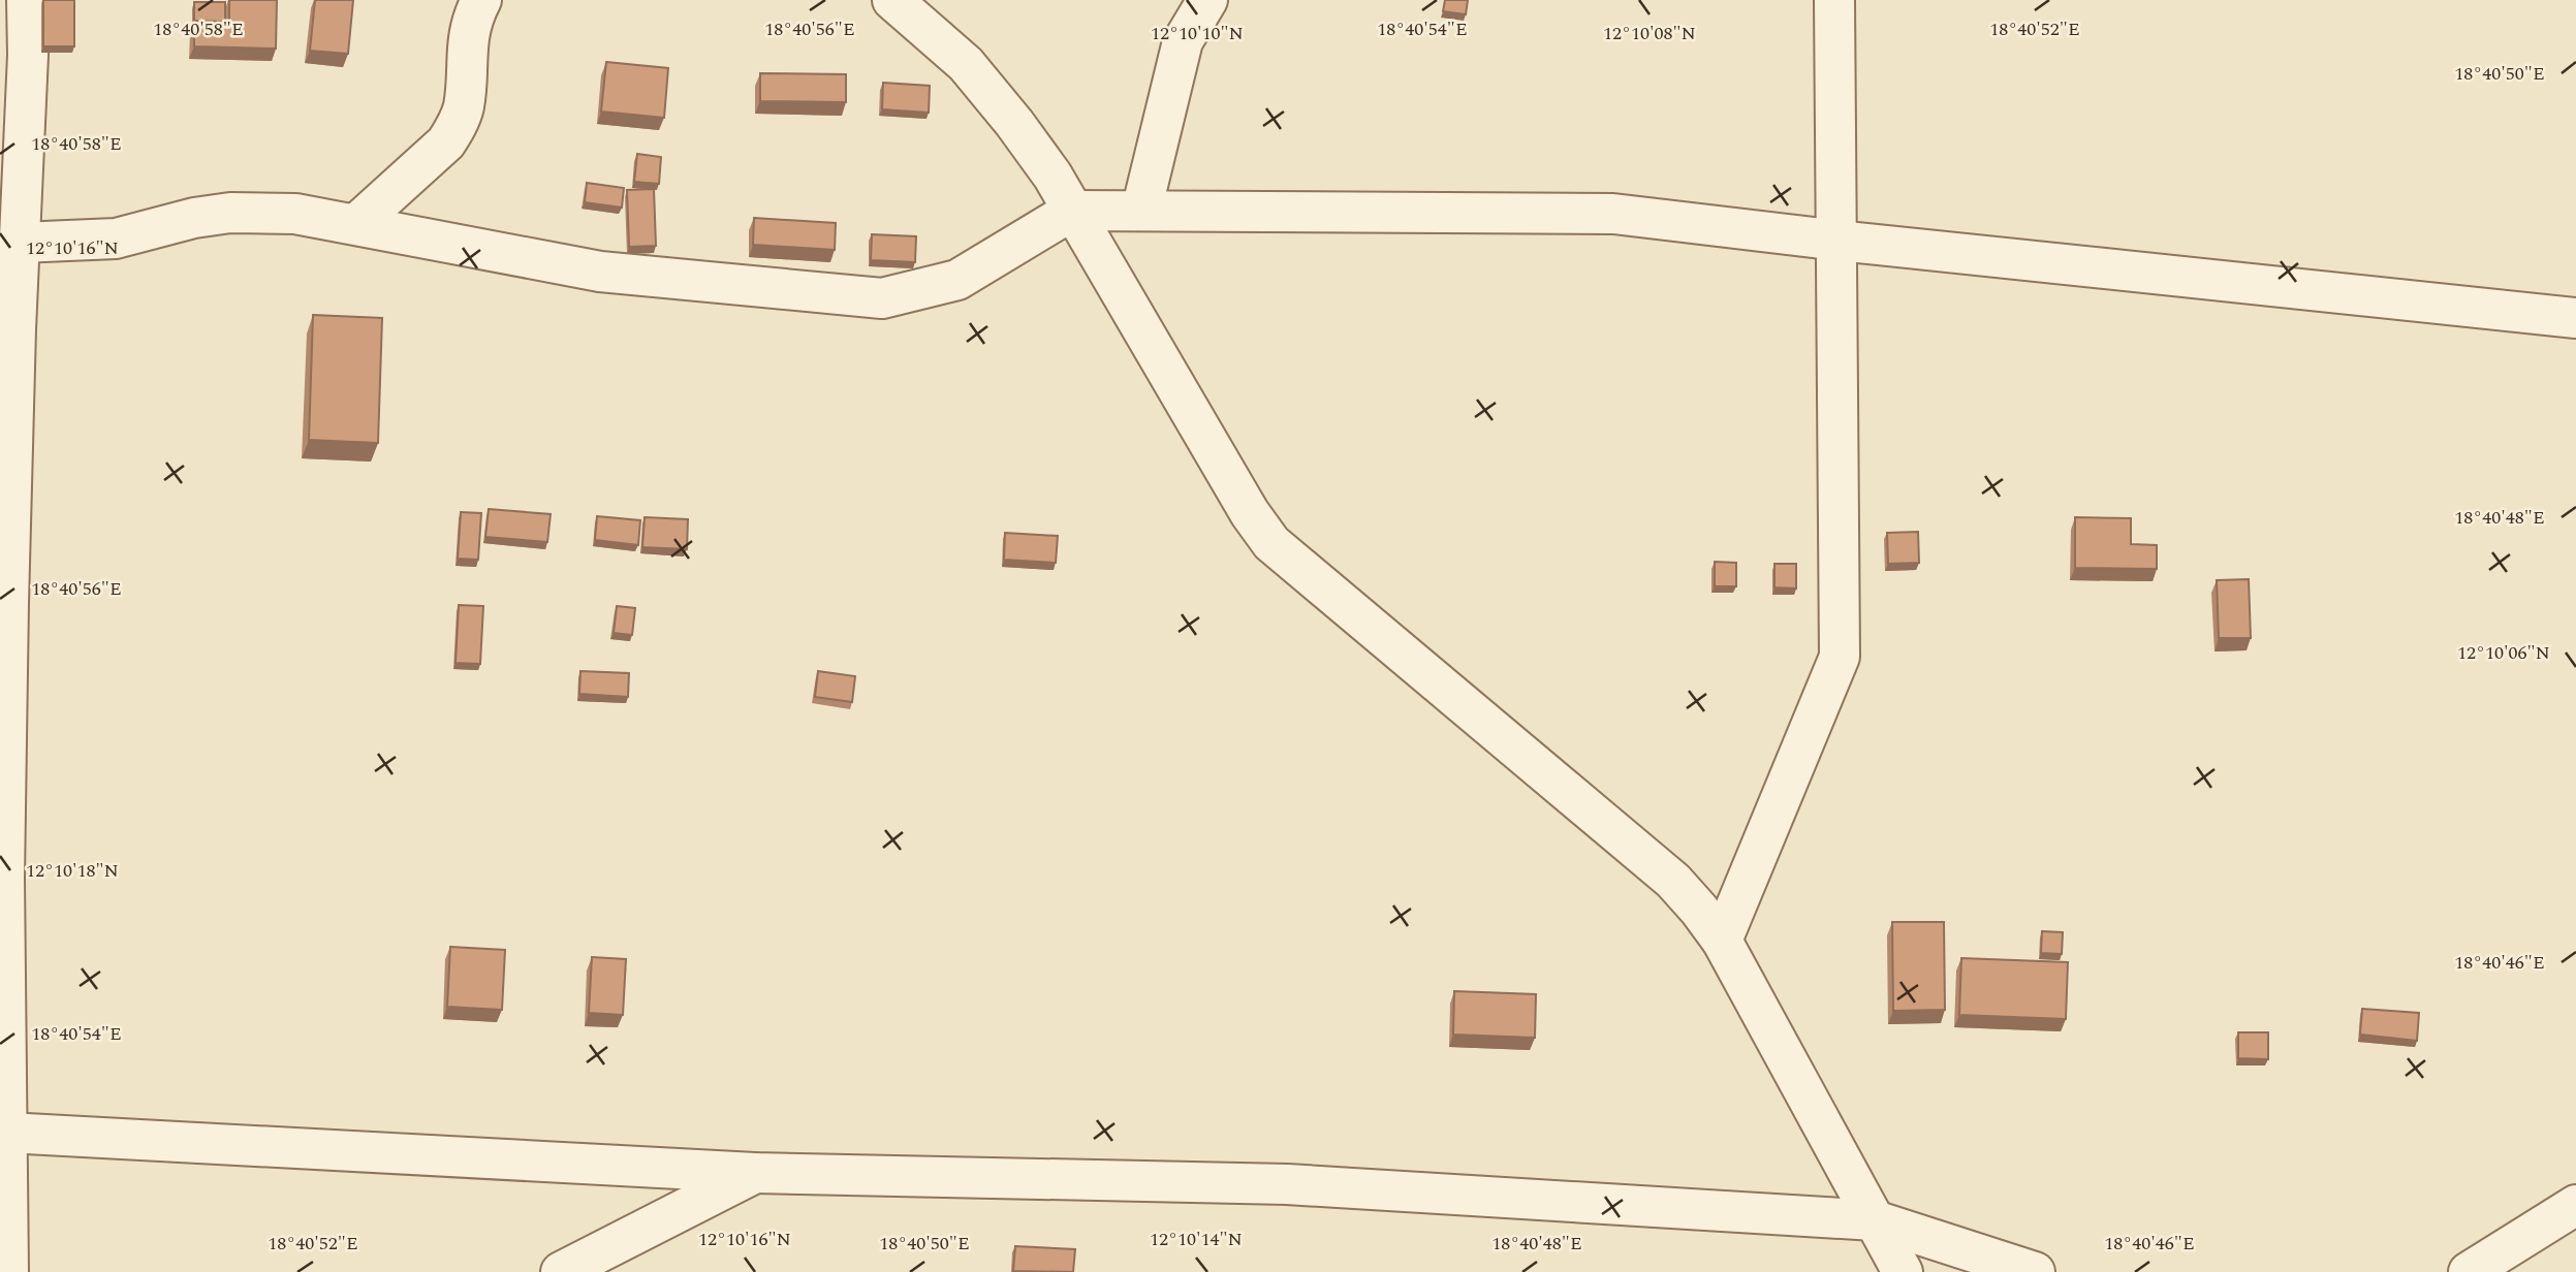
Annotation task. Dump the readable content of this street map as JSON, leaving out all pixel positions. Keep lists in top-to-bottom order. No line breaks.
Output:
{"coordinates":["18°40'58\"E","18°40'56\"E","18°40'54\"E","18°40'52\"E","12°10'10\"N","12°10'08\"N","18°40'50\"E","12°10'16\"N","18°40'48\"E","12°10'06\"N","12°10'18\"N","18°40'46\"E","12°10'14\"N"]}
